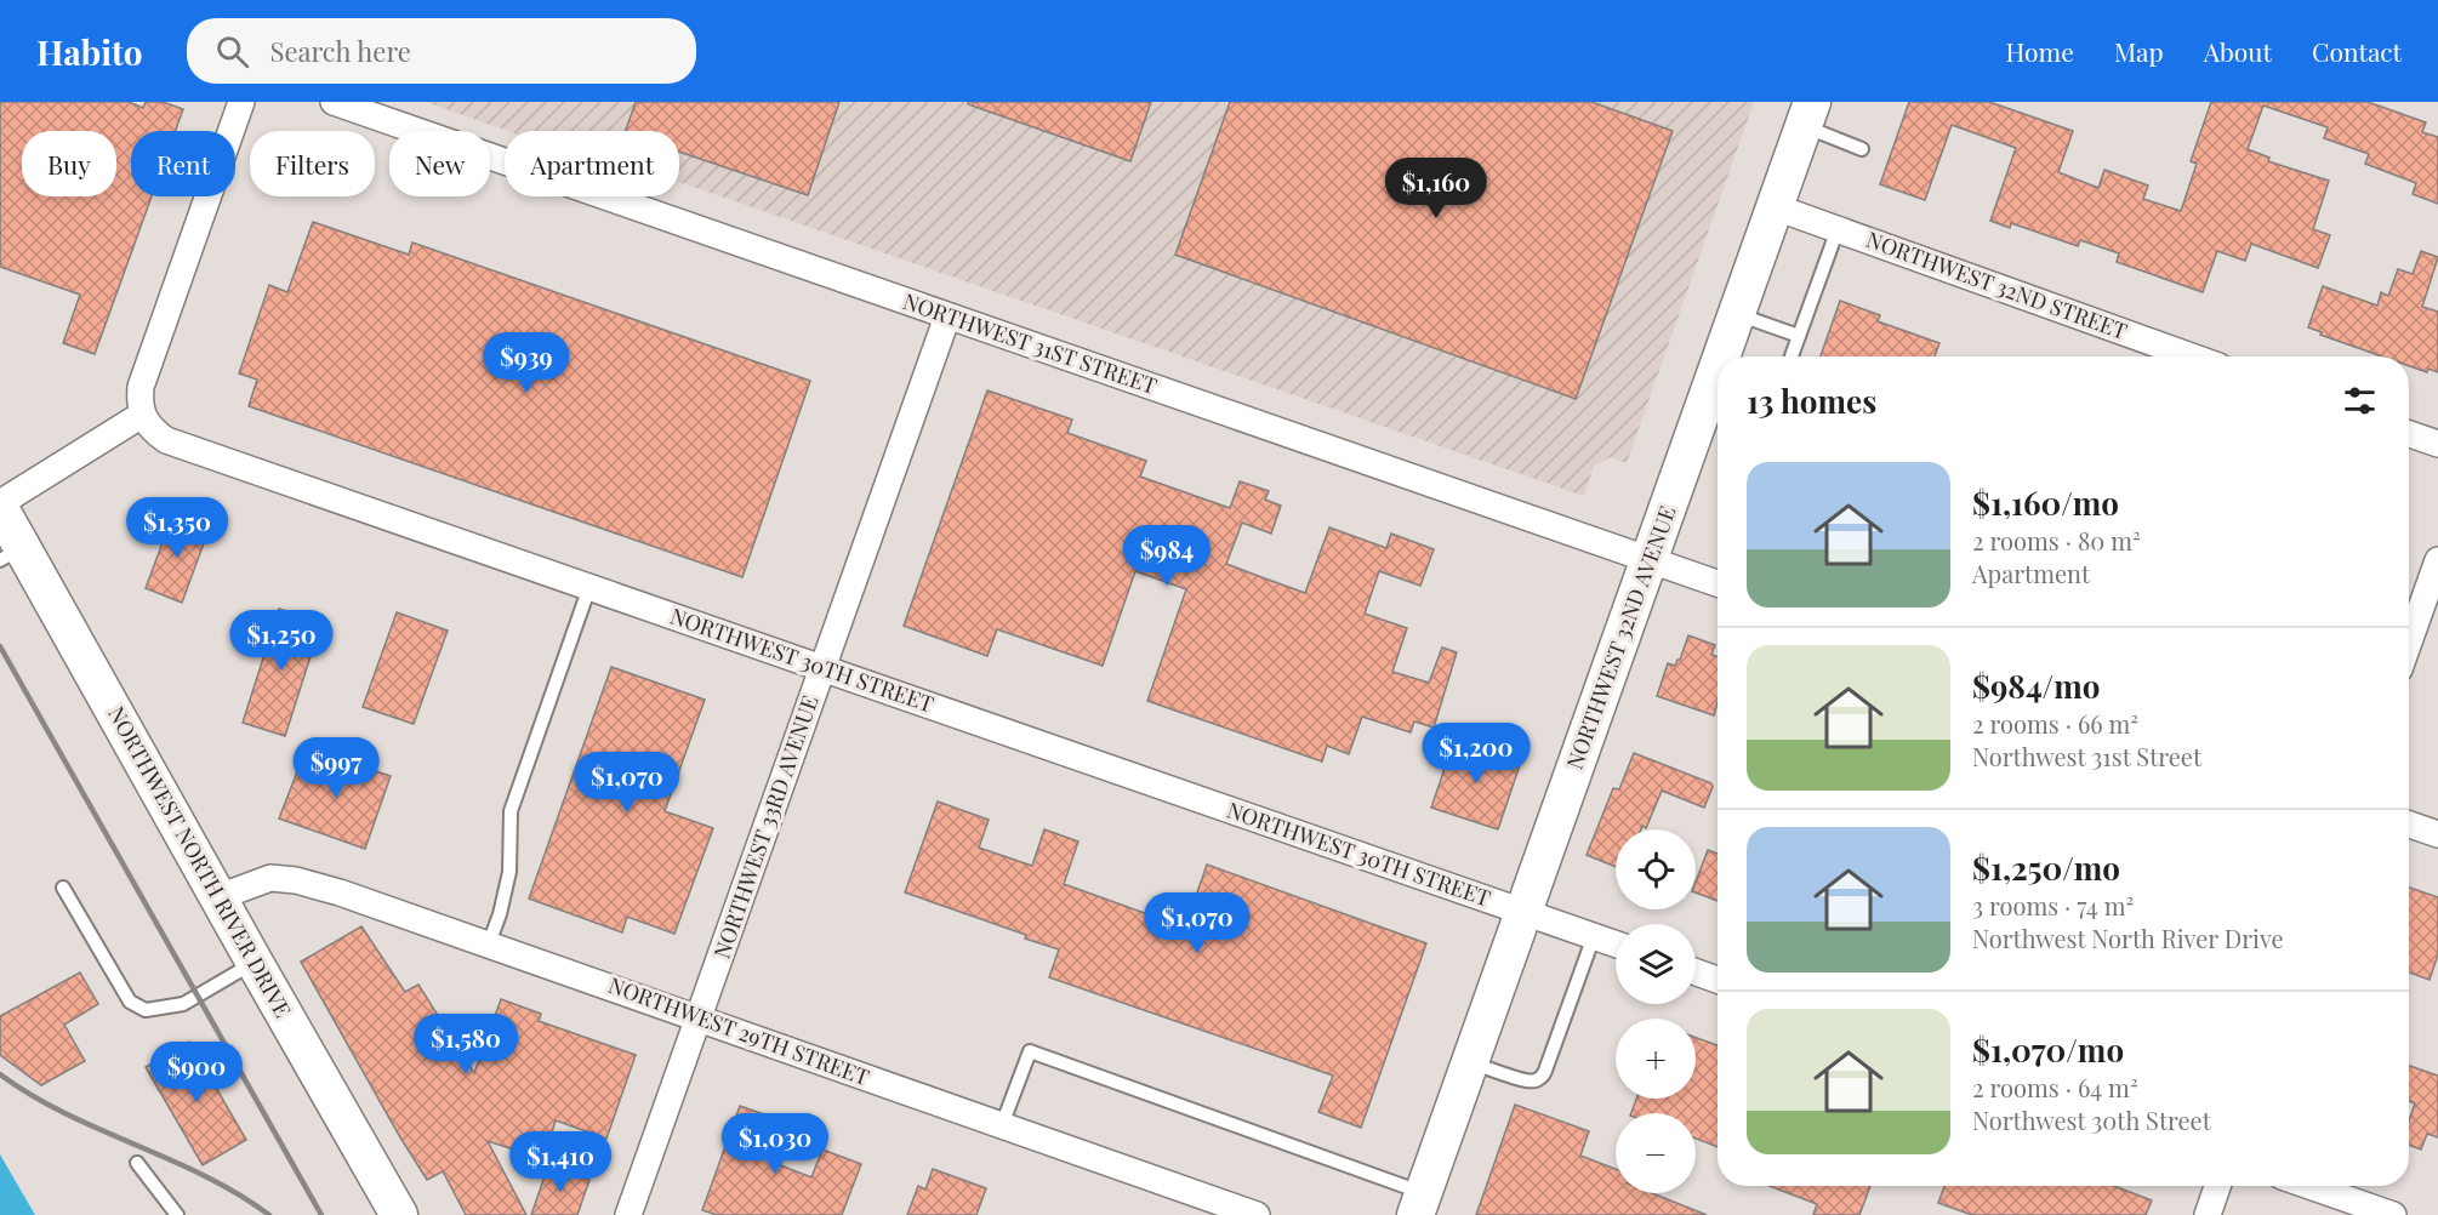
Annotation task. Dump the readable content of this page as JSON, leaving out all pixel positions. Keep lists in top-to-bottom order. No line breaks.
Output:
{"streets":{"main road":["NORTHWEST 32ND AVENUE","NORTHWEST NORTH RIVER DRIVE"],"street":["NORTHWEST 32ND STREET","NORTHWEST 31ST STREET","NORTHWEST 30TH STREET","NORTHWEST 33RD AVENUE","NORTHWEST 29TH STREET"]},"crossings":[["NORTHWEST 32ND STREET","NORTHWEST 32ND AVENUE"],["NORTHWEST 31ST STREET","NORTHWEST 32ND AVENUE"],["NORTHWEST 31ST STREET","NORTHWEST 33RD AVENUE"],["NORTHWEST 32ND AVENUE","NORTHWEST 30TH STREET"],["NORTHWEST 30TH STREET","NORTHWEST 33RD AVENUE"],["NORTHWEST 33RD AVENUE","NORTHWEST 29TH STREET"],["NORTHWEST NORTH RIVER DRIVE","NORTHWEST 29TH STREET"]],"page":{"header":"Habito","search":"Search here","nav":["Home","Map","About","Contact"],"chip":["Buy","Rent","Filters","New","Apartment"],"price":["$1,160","$939","$1,350","$984","$1,250","$1,200","$997","$1,070","$1,070","$1,580","$900","$1,030","$1,410"],"heading":"13 homes","list":[{"name":"$1,160/mo","note":"2 rooms · 80 m² · Apartment"},{"name":"$984/mo","note":"2 rooms · 66 m² · Northwest 31st Street"},{"name":"$1,250/mo","note":"3 rooms · 74 m² · Northwest North River Drive"},{"name":"$1,070/mo","note":"2 rooms · 64 m² · Northwest 30th Street"}],"map_buttons":["+","−"]}}
